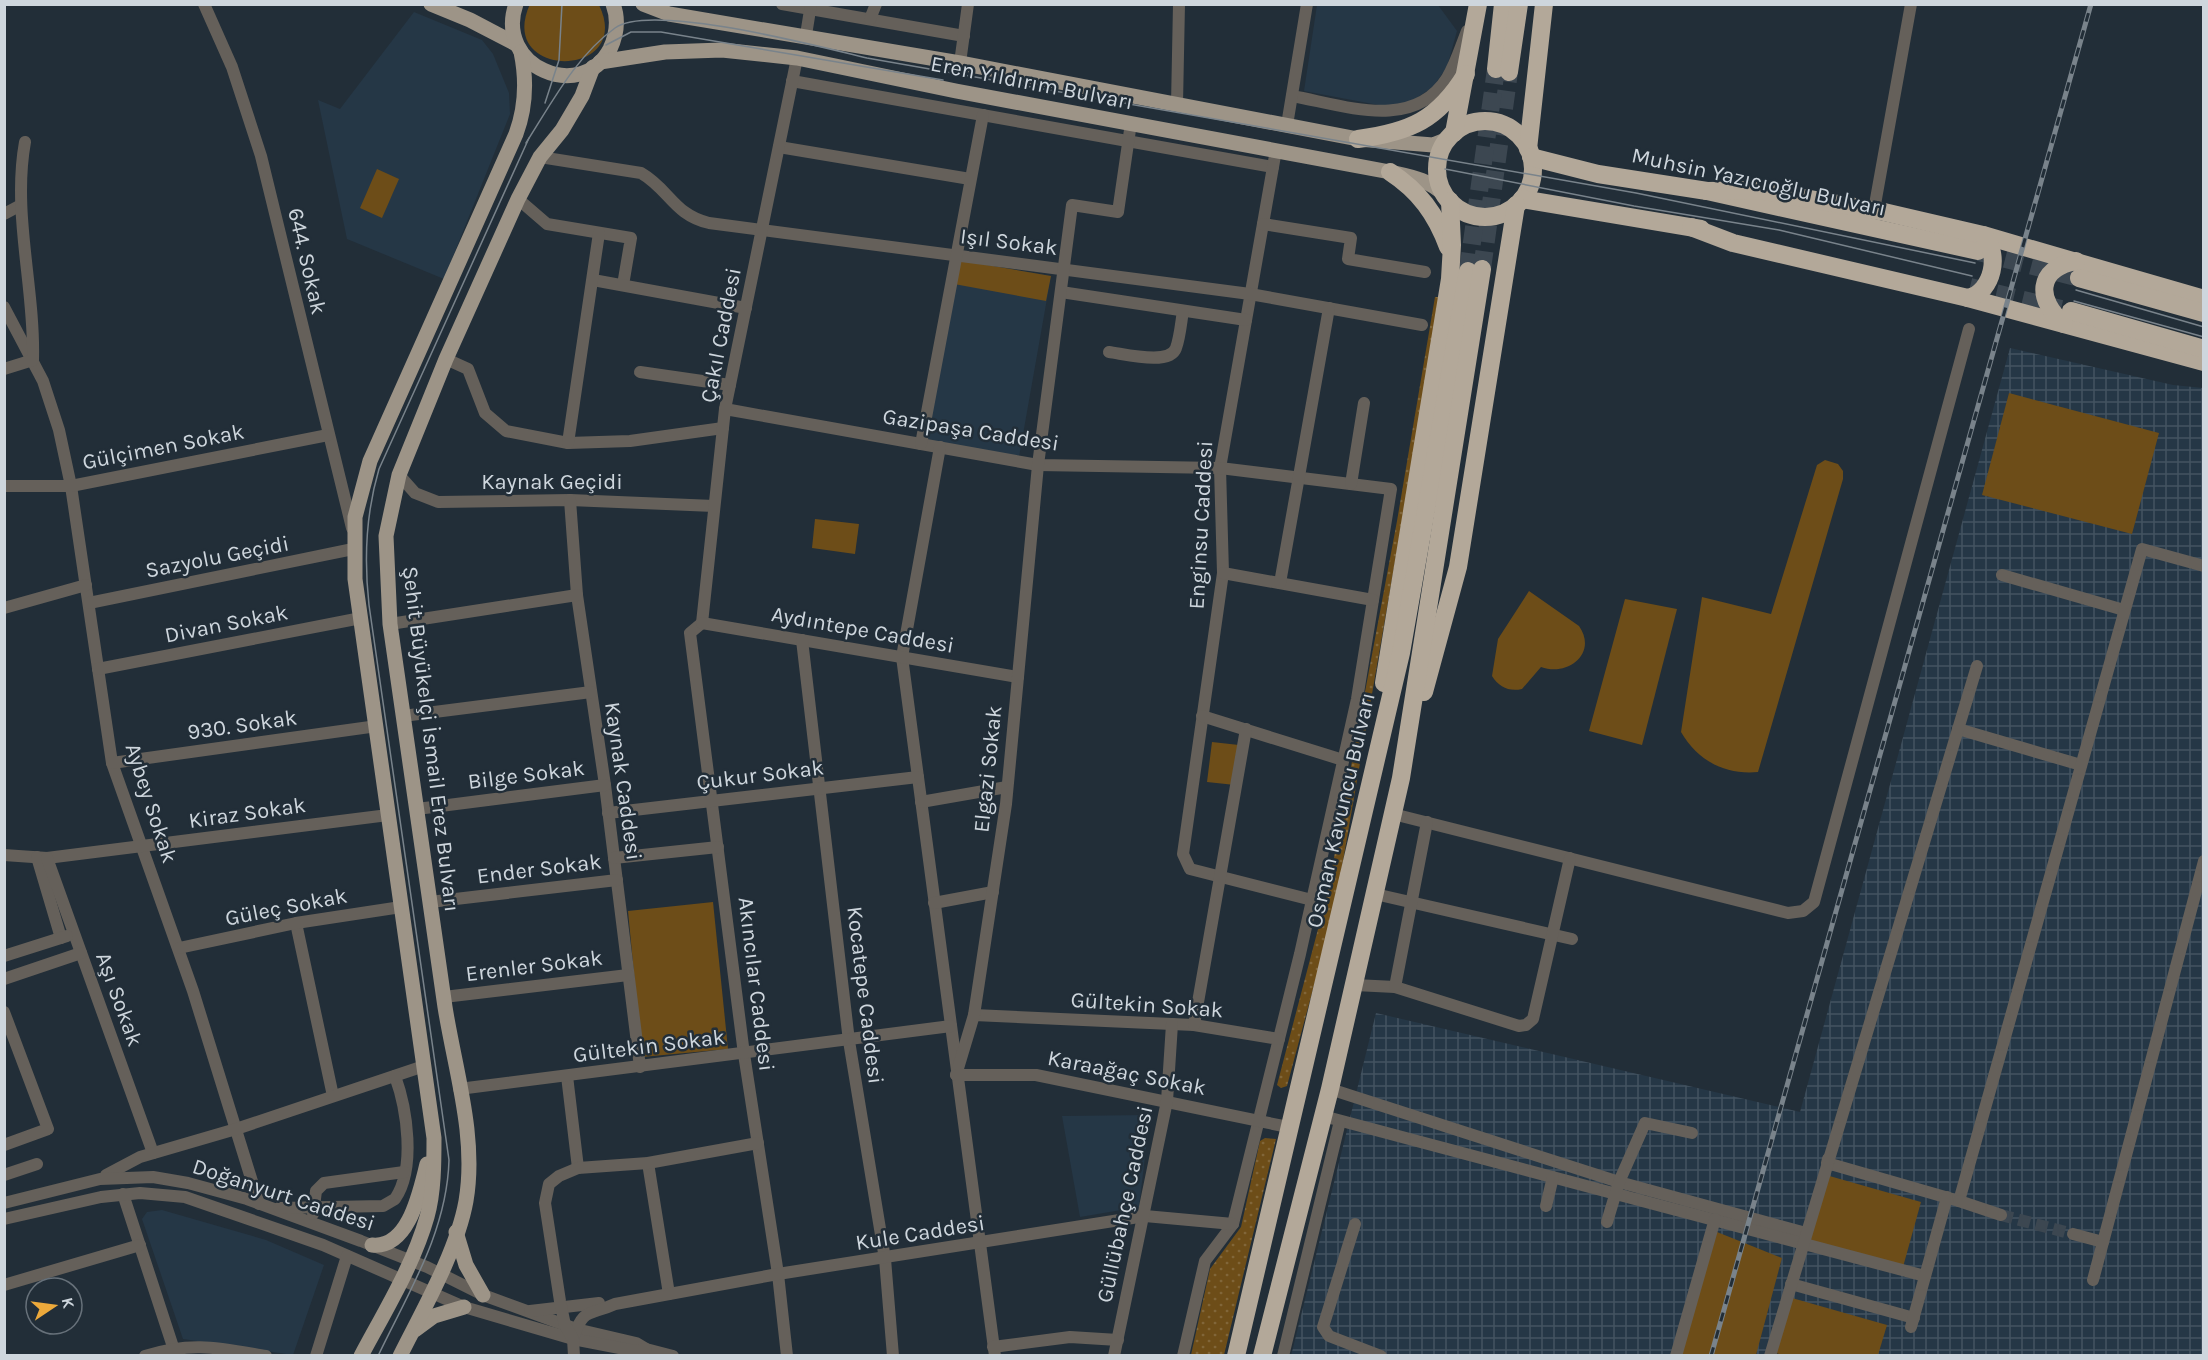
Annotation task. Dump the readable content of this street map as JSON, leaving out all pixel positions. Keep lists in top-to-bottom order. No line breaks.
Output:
{"streets":{"highway":["Muhsin Yazıcıoğlu Bulvarı","Osman Kavuncu Bulvarı"],"main road":["Eren Yıldırım Bulvarı","Şehit Büyükelçi İsmail Erez Bulvarı"],"street":["Işıl Sokak","644. Sokak","Çakıl Caddesi","Gazipaşa Caddesi","Gülçimen Sokak","Kaynak Geçidi","Enginsu Caddesi","Sazyolu Geçidi","Divan Sokak","Aydıntepe Caddesi","930. Sokak","Elgazi Sokak","Bilge Sokak","Çukur Sokak","Kaynak Caddesi","Aybey Sokak","Kiraz Sokak","Ender Sokak","Güleç Sokak","Erenler Sokak","Akıncılar Caddesi","Kocatepe Caddesi","Aşı Sokak","Gültekin Sokak","Karaağaç Sokak","Doğanyurt Caddesi","Güllübahçe Caddesi","Kule Caddesi"]},"crossings":[["Eren Yıldırım Bulvarı","Muhsin Yazıcıoğlu Bulvarı"],["Eren Yıldırım Bulvarı","Çakıl Caddesi"],["Eren Yıldırım Bulvarı","Enginsu Caddesi"],["Eren Yıldırım Bulvarı","Şehit Büyükelçi İsmail Erez Bulvarı"],["Işıl Sokak","Çakıl Caddesi"],["Işıl Sokak","Enginsu Caddesi"],["Işıl Sokak","Şehit Büyükelçi İsmail Erez Bulvarı"],["Işıl Sokak","Elgazi Sokak"],["644. Sokak","Gülçimen Sokak"],["Çakıl Caddesi","Gazipaşa Caddesi"],["Çakıl Caddesi","Kaynak Geçidi"],["Çakıl Caddesi","Aydıntepe Caddesi"],["Çakıl Caddesi","Akıncılar Caddesi"],["Gazipaşa Caddesi","Enginsu Caddesi"],["Gazipaşa Caddesi","Elgazi Sokak"],["Gülçimen Sokak","Aybey Sokak"],["Kaynak Geçidi","Şehit Büyükelçi İsmail Erez Bulvarı"],["Kaynak Geçidi","Kaynak Caddesi"],["Sazyolu Geçidi","Aybey Sokak"],["Divan Sokak","Aybey Sokak"],["Aydıntepe Caddesi","Elgazi Sokak"],["Aydıntepe Caddesi","Akıncılar Caddesi"],["Aydıntepe Caddesi","Kocatepe Caddesi"],["930. Sokak","Aybey Sokak"],["Şehit Büyükelçi İsmail Erez Bulvarı","Bilge Sokak"],["Şehit Büyükelçi İsmail Erez Bulvarı","Ender Sokak"],["Şehit Büyükelçi İsmail Erez Bulvarı","Erenler Sokak"],["Şehit Büyükelçi İsmail Erez Bulvarı","Gültekin Sokak"],["Şehit Büyükelçi İsmail Erez Bulvarı","Doğanyurt Caddesi"],["Elgazi Sokak","Gültekin Sokak"],["Elgazi Sokak","Karaağaç Sokak"],["Bilge Sokak","Kaynak Caddesi"],["Çukur Sokak","Kaynak Caddesi"],["Çukur Sokak","Akıncılar Caddesi"],["Çukur Sokak","Kocatepe Caddesi"],["Kaynak Caddesi","Ender Sokak"],["Kaynak Caddesi","Erenler Sokak"],["Kaynak Caddesi","Gültekin Sokak"],["Aybey Sokak","Kiraz Sokak"],["Aybey Sokak","Güleç Sokak"],["Aybey Sokak","Doğanyurt Caddesi"],["Osman Kavuncu Bulvarı","Karaağaç Sokak"],["Kiraz Sokak","Aşı Sokak"],["Akıncılar Caddesi","Gültekin Sokak"],["Akıncılar Caddesi","Kule Caddesi"],["Kocatepe Caddesi","Gültekin Sokak"],["Kocatepe Caddesi","Kule Caddesi"],["Gültekin Sokak","Güllübahçe Caddesi"],["Karaağaç Sokak","Güllübahçe Caddesi"],["Doğanyurt Caddesi","Kule Caddesi"],["Güllübahçe Caddesi","Kule Caddesi"]],"north":"right"}
